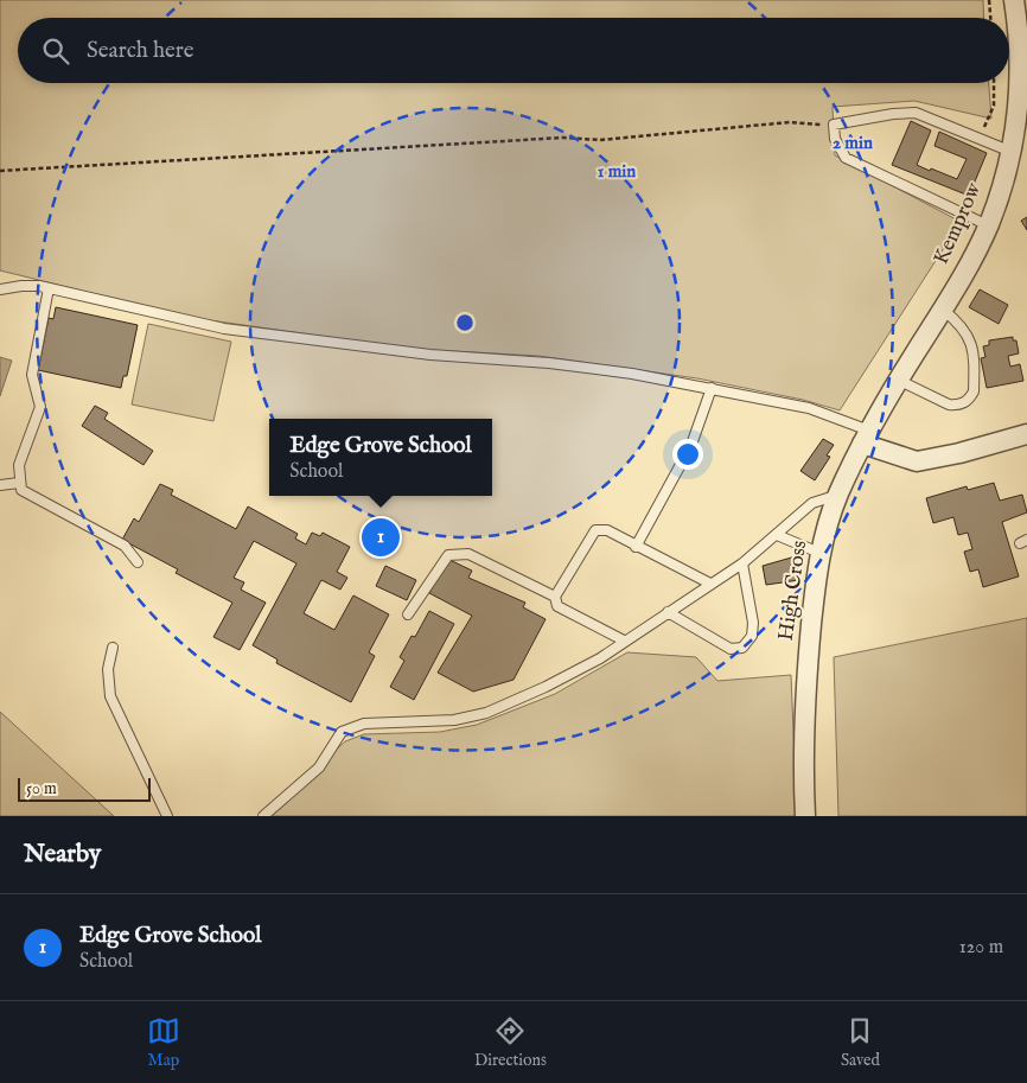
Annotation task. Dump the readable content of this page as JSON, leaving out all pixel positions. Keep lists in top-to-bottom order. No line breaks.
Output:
{"streets":{"street":["Kemprow","High Cross"]},"crossings":[["Kemprow","High Cross"]],"scale_bar":"50 m","page":{"search":"Search here","popup":["Edge Grove School","School"],"pins":"1","scale":"50 m","heading":"Nearby","list":[{"mark":"1","name":"Edge Grove School","note":"School","value":"120 m"}],"nav":["Map","Directions","Saved"]},"rings":["2 min","1 min"]}
